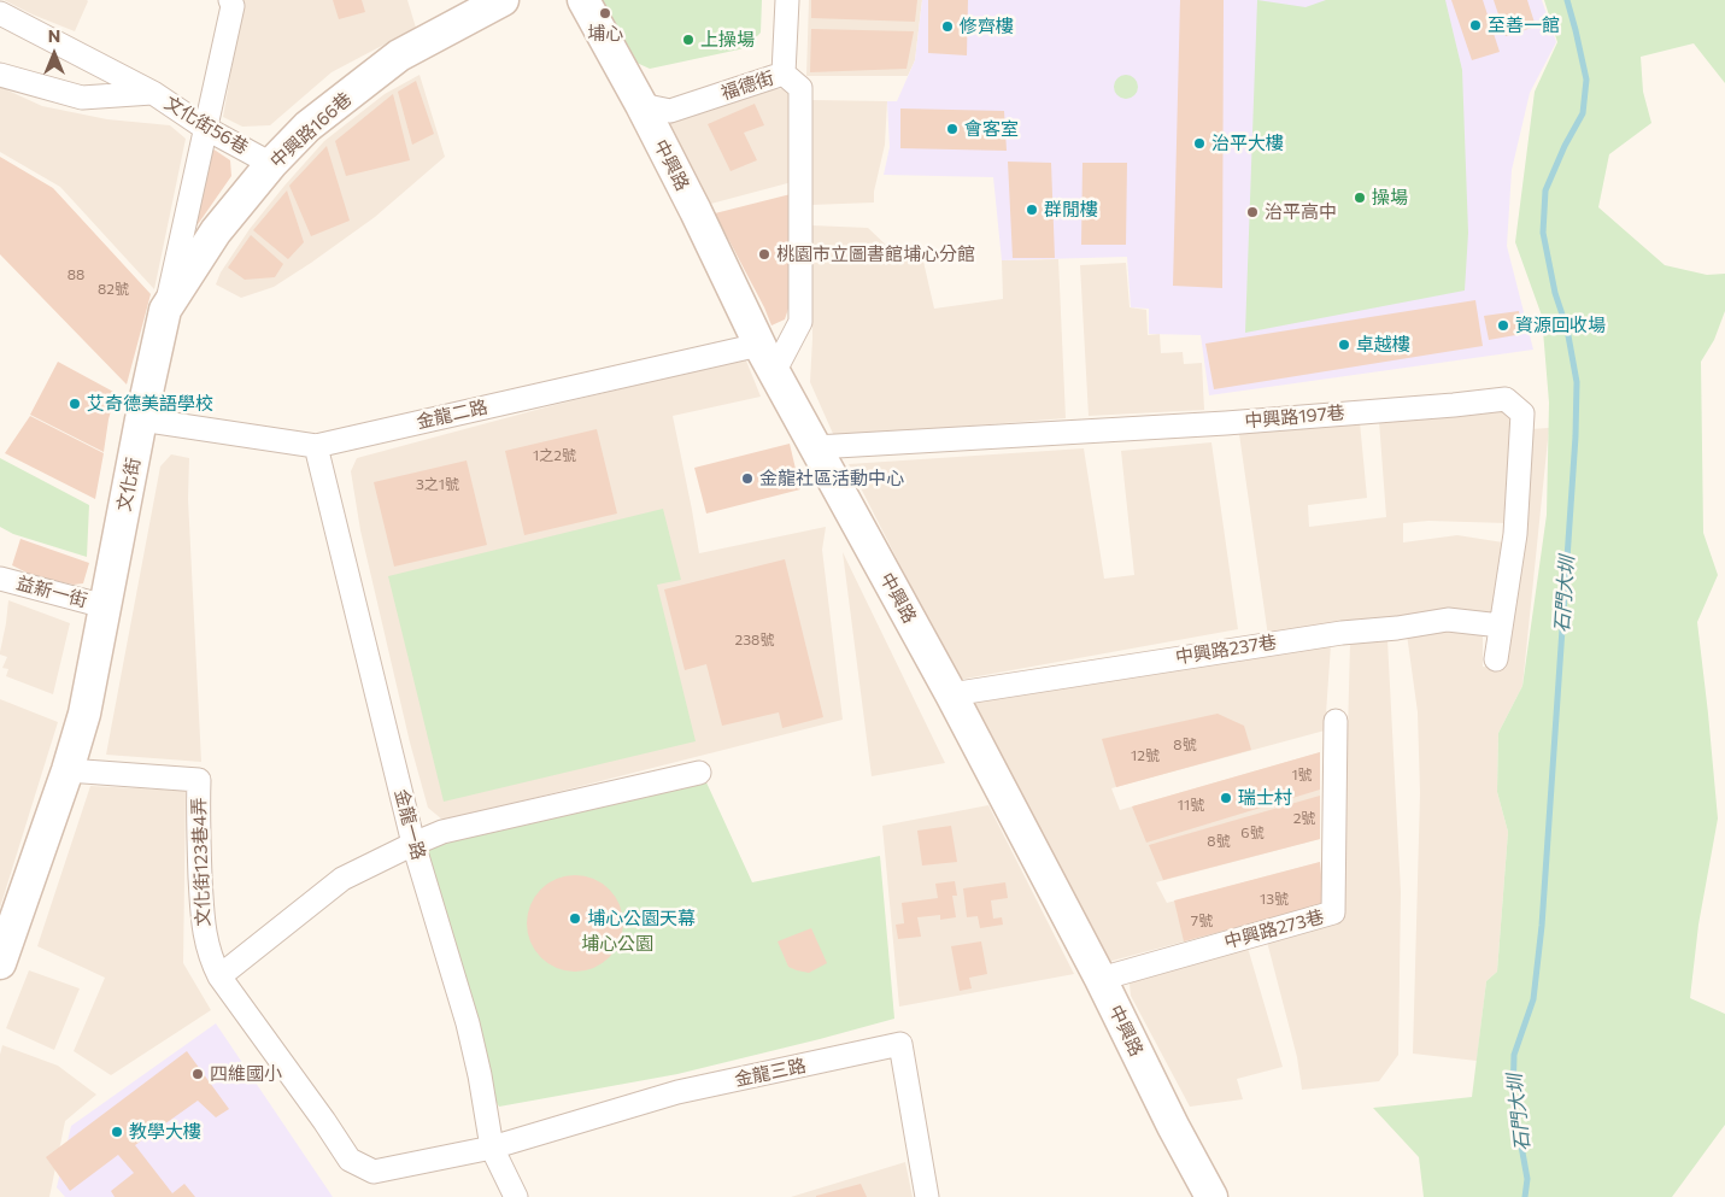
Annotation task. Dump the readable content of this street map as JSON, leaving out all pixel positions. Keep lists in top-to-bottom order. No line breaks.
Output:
{"streets":{"street":["福德街","文化街56巷","中興路166巷","中興路","金龍二路","中興路197巷","文化街","益新一街","中興路237巷","金龍一路","文化街123巷4弄","中興路273巷","金龍三路"]},"crossings":[["福德街","中興路"],["文化街56巷","中興路166巷"],["文化街56巷","文化街"],["中興路166巷","文化街"],["中興路","金龍二路"],["中興路","中興路197巷"],["中興路","中興路237巷"],["中興路","中興路273巷"],["金龍二路","文化街"],["金龍二路","金龍一路"],["中興路197巷","中興路237巷"],["文化街","益新一街"],["文化街","文化街123巷4弄"],["金龍一路","文化街123巷4弄"],["金龍一路","金龍三路"],["文化街123巷4弄","金龍三路"]],"water":["石門大圳"],"parks":["埔心公園"],"places":["埔心","至善一館","修齊樓","上操場","會客室","治平大樓","操場","群閒樓","治平高中","桃園市立圖書館埔心分館","資源回收場","卓越樓","艾奇德美語學校","金龍社區活動中心","瑞士村","埔心公園天幕","四維國小","教學大樓"],"house_numbers":["88","82號","1之2號","3之1號","238號","8號","12號","1號","11號","2號","6號","8號","13號","7號"],"north":"top"}
